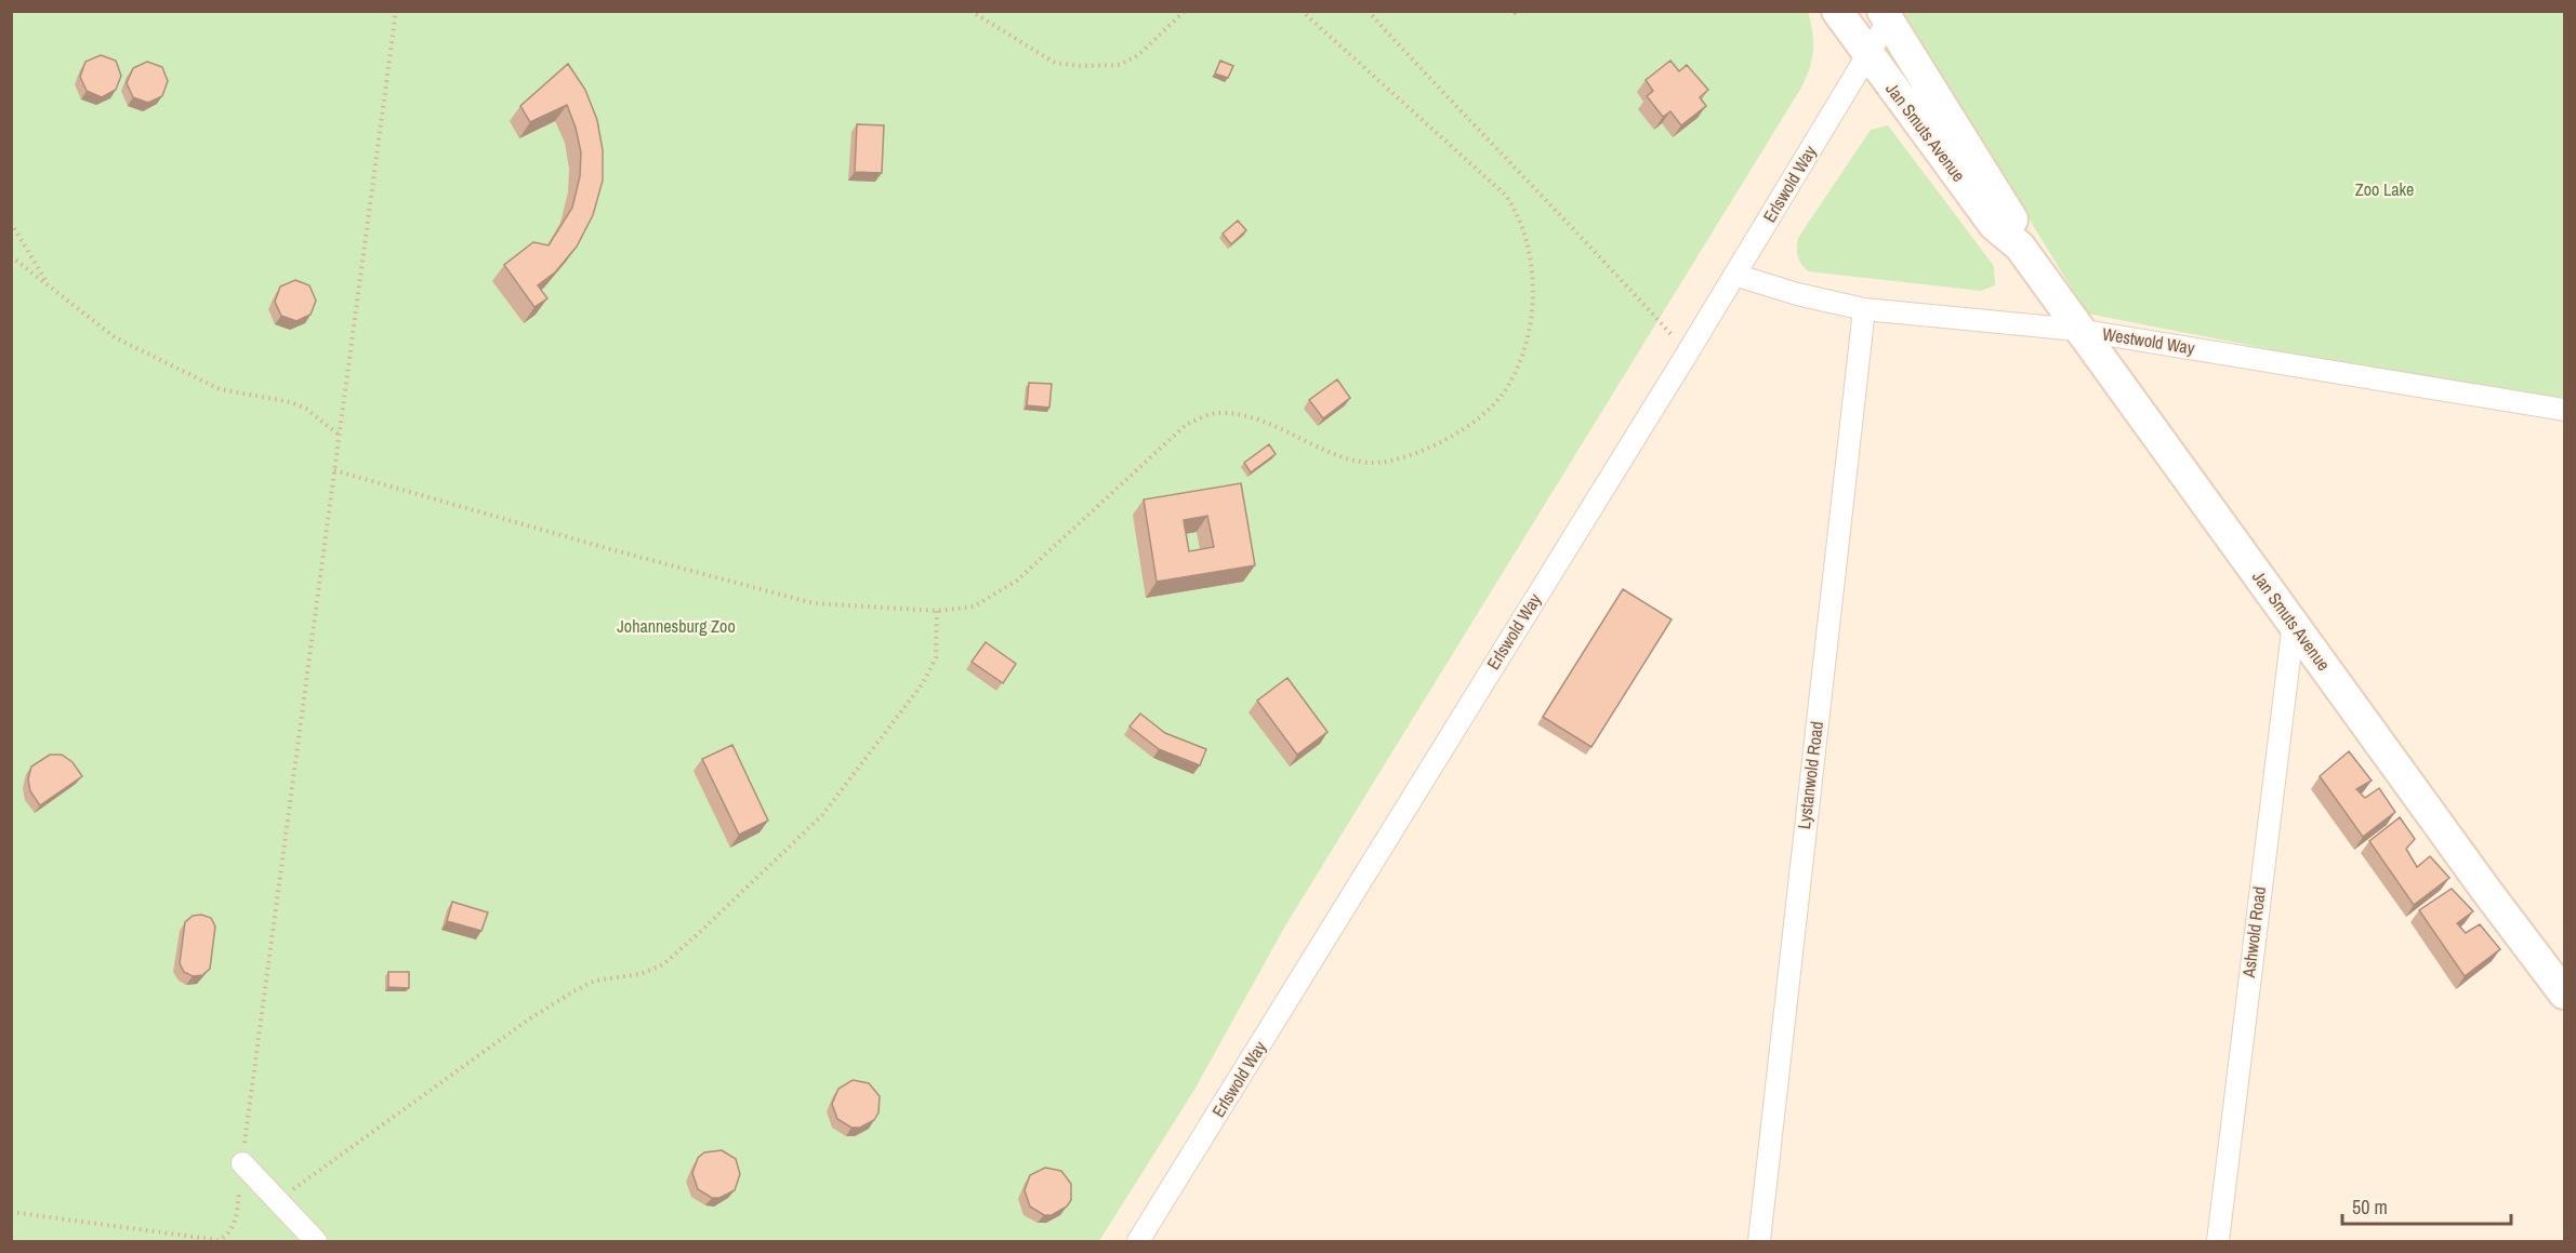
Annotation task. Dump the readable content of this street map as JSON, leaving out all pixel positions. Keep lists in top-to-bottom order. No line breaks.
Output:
{"streets":{"main road":["Jan Smuts Avenue"],"street":["Erlswold Way","Westwold Way","Lystanwold Road","Ashwold Road"]},"crossings":[["Jan Smuts Avenue","Erlswold Way"],["Jan Smuts Avenue","Westwold Way"],["Jan Smuts Avenue","Ashwold Road"],["Erlswold Way","Westwold Way"],["Westwold Way","Lystanwold Road"]],"parks":["Zoo Lake","Johannesburg Zoo"],"scale_bar":"50 m"}
